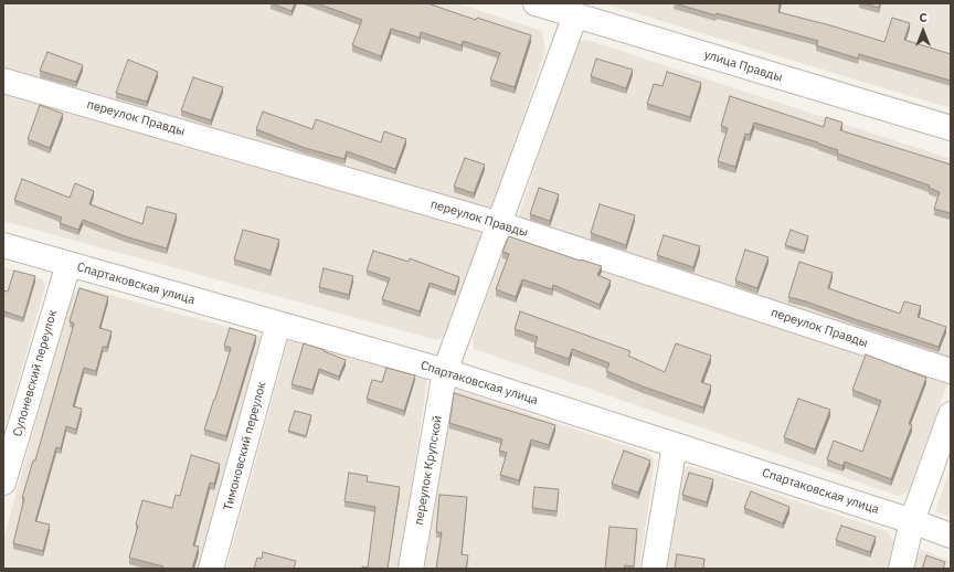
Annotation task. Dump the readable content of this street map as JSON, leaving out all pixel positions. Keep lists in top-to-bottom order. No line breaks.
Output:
{"streets":{"street":["улица Правды","переулок Правды","Спартаковская улица","Супоневский переулок","Тимоновский переулок","переулок Крупской"]},"crossings":[["улица Правды","переулок Крупской"],["переулок Правды","переулок Крупской"],["Спартаковская улица","Супоневский переулок"],["Спартаковская улица","Тимоновский переулок"],["Спартаковская улица","переулок Крупской"]],"north":"top"}
